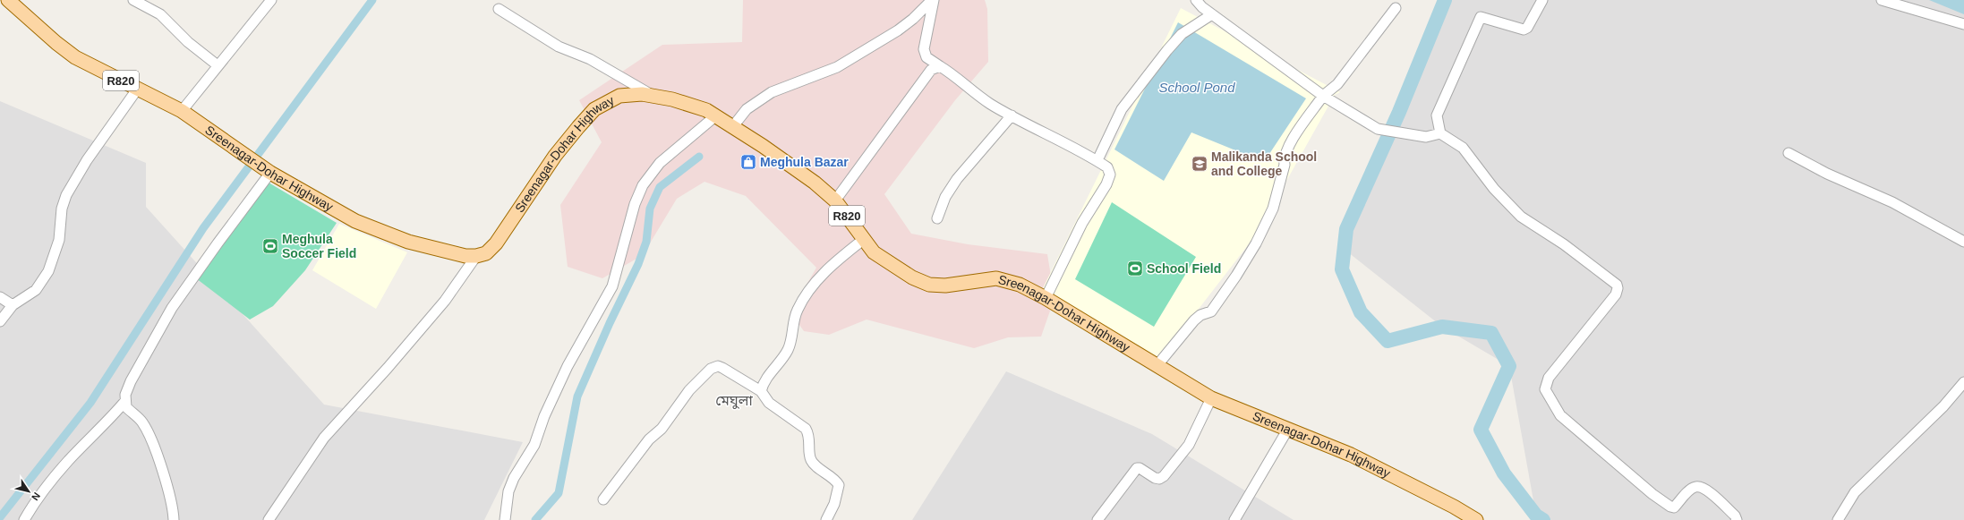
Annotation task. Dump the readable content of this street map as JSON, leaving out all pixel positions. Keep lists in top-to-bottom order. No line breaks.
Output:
{"streets":{"main road":["R820","Sreenagar-Dohar Highway"]},"districts":["মেঘুলা"],"water":["School Pond"],"places":{"shop":["Meghula Bazar"],"school or university":["Malikanda School and College"],"sports":["Meghula Soccer Field","School Field"]},"north":"bottom right"}
